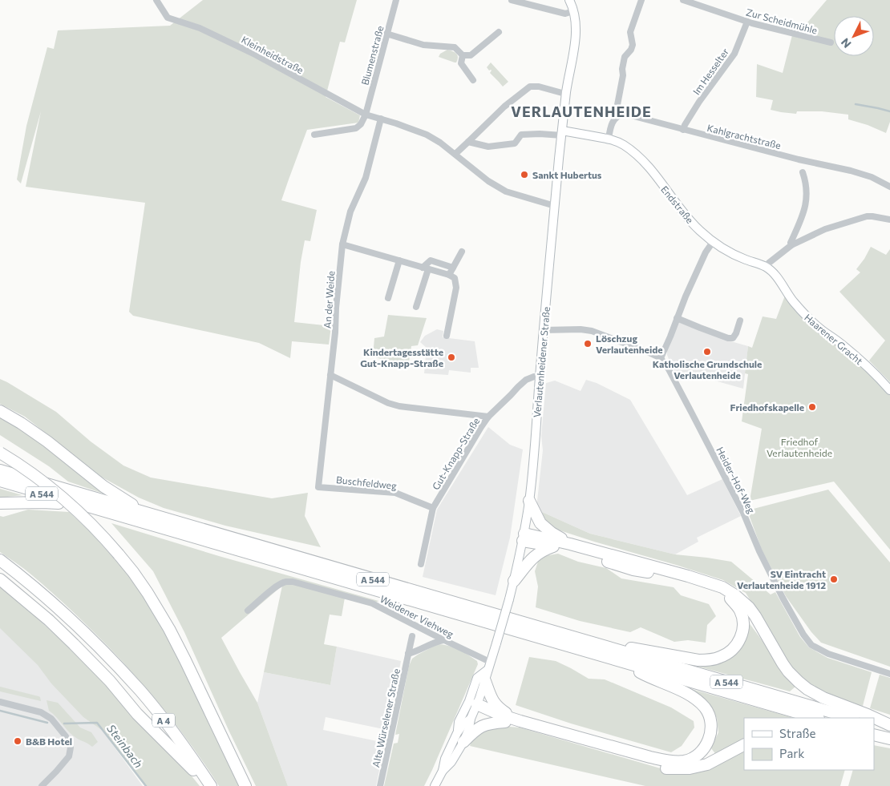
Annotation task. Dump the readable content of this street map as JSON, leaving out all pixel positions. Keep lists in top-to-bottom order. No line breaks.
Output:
{"streets":{"highway":["A 544","A 4"],"main road":["Endstraße","Haarener Gracht","Verlautenheidener Straße"],"street":["Zur Scheidmühle","Kleinheidstraße","Blumenstraße","Im Hesselter","Kahlgrachtstraße","An der Weide","Gut-Knapp-Straße","Heider-Hof-Weg","Buschfeldweg","Weidener Viehweg","Alte Würselener Straße"]},"crossings":[["Zur Scheidmühle","Im Hesselter"],["Kleinheidstraße","Blumenstraße"],["Kleinheidstraße","An der Weide"],["Kleinheidstraße","Verlautenheidener Straße"],["Im Hesselter","Kahlgrachtstraße"],["Endstraße","Haarener Gracht"],["Endstraße","Verlautenheidener Straße"],["An der Weide","Buschfeldweg"],["Verlautenheidener Straße","Gut-Knapp-Straße"],["Verlautenheidener Straße","Heider-Hof-Weg"],["Verlautenheidener Straße","Weidener Viehweg"],["Gut-Knapp-Straße","Buschfeldweg"]],"districts":["VERLAUTENHEIDE"],"water":["Steinbach"],"parks":["Friedhof Verlautenheide"],"places":["Sankt Hubertus","Löschzug Verlautenheide","Katholische Grundschule Verlautenheide","Kindertagesstätte Gut-Knapp-Straße","Friedhofskapelle","SV Eintracht Verlautenheide 1912","B&B Hotel"],"legend":["Straße","Park"],"north":"bottom left"}
